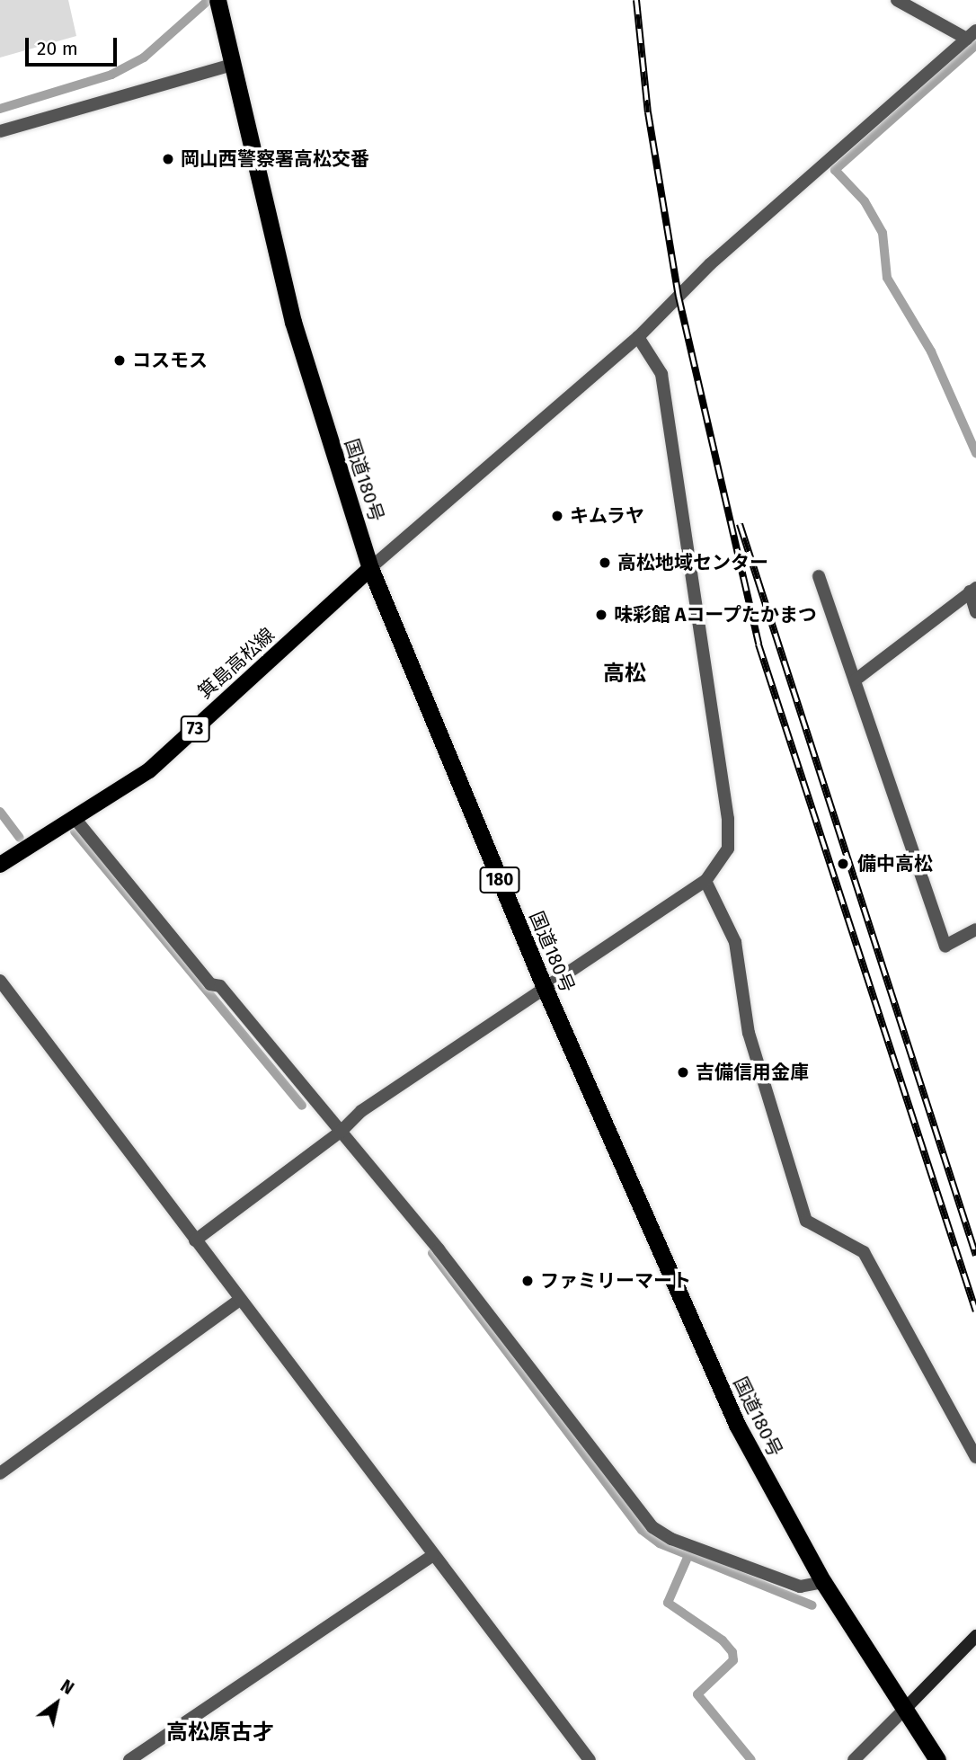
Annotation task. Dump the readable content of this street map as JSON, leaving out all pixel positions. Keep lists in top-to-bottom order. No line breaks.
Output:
{"streets":{"highway":["国道180号","180"],"main road":["箕島高松線","73"]},"crossings":[["国道180号","箕島高松線"]],"districts":["高松","高松原古才"],"places":["岡山西警察署高松交番","コスモス","キムラヤ","高松地域センター","味彩館 Aコープたかまつ","備中高松","吉備信用金庫","ファミリーマート"],"scale_bar":"20 m","north":"top right"}
